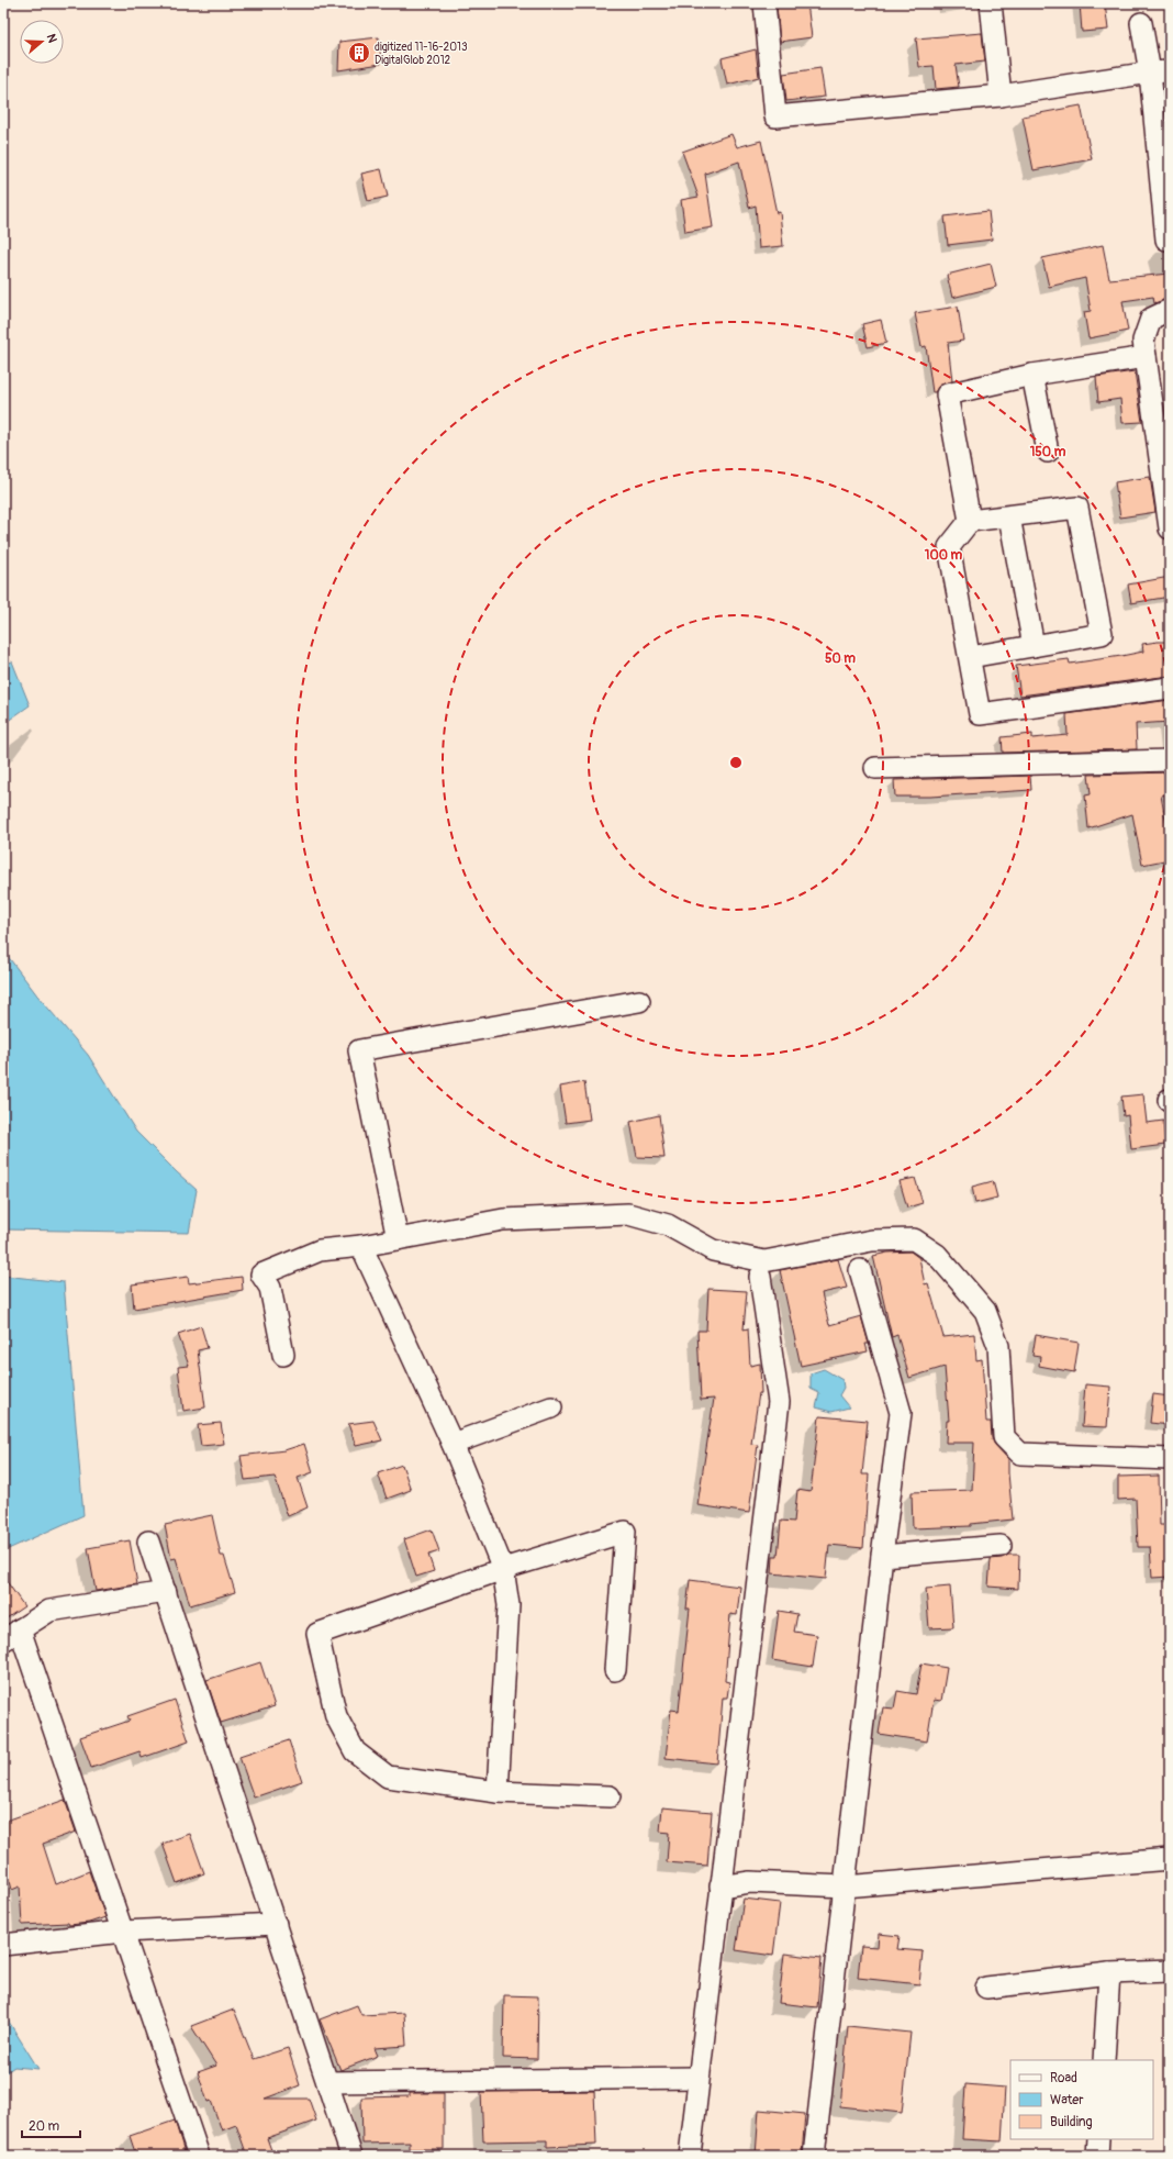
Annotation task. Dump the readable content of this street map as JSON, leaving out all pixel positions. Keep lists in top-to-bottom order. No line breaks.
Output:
{"places":{"building":["digitized 11-16-2013 DigitalGlob 2012"]},"legend":["Road","Water","Building"],"scale_bar":"20 m","north":"right","rings":["150 m","100 m","50 m"]}
